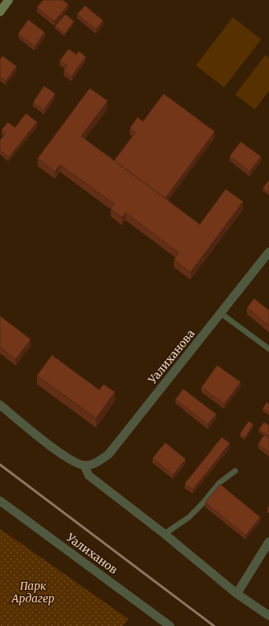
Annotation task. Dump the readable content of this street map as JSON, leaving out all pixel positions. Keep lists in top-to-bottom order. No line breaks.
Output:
{"streets":{"street":["Уалиханова","Уалиханов"]},"parks":["Парк Ардагер"]}
